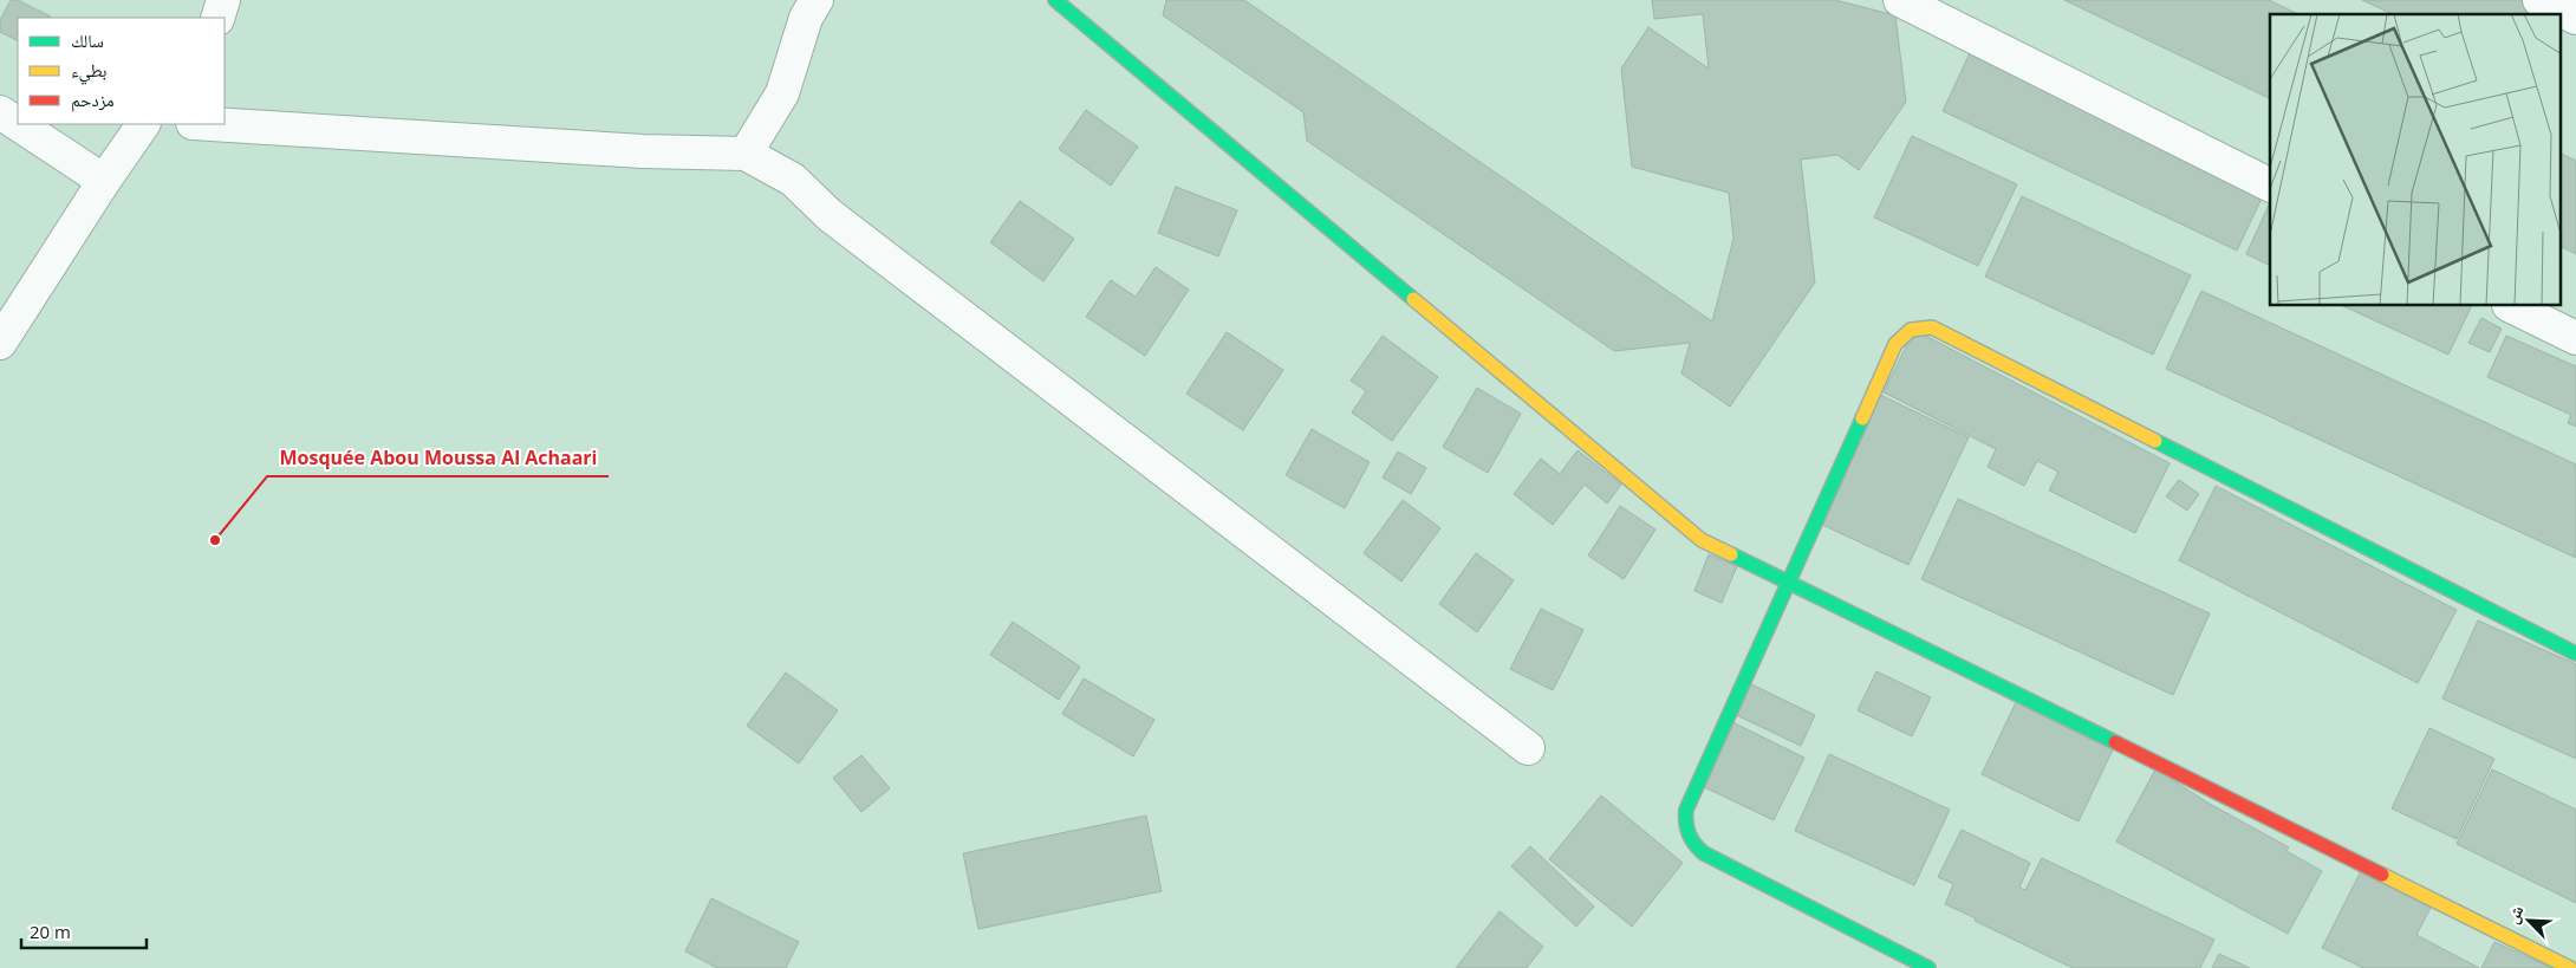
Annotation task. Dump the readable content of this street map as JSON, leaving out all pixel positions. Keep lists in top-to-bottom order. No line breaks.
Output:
{"places":["Mosquée Abou Moussa Al Achaari"],"legend":["سالك","بطيء","مزدحم"],"scale_bar":"20 m","north":"top left"}
